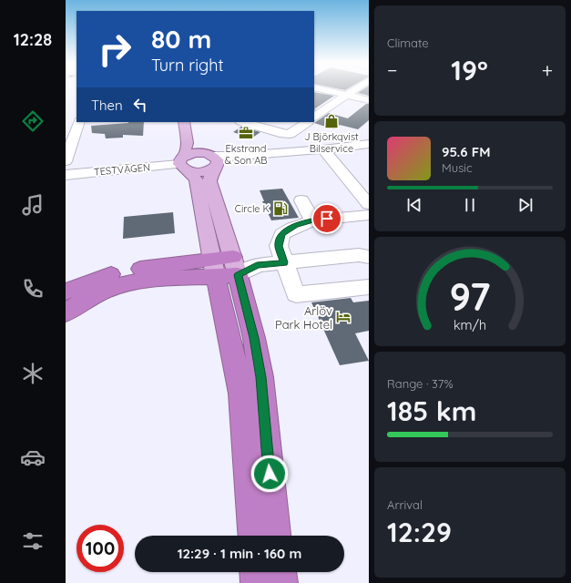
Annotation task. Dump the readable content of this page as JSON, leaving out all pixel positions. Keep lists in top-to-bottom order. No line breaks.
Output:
{"streets":{"street":["TESTVÄGEN"]},"places":{"shop":["J Björkqvist Bilservice"],"office":["Ekstrand & Son AB"],"fuel station":["Circle K"],"hotel":["Arlöv Park Hotel"]},"page":{"tabs":"12:28","tile":["Climate",["Range · 37%","185 km"],["Arrival","12:29"]],"turn":["80 m","Turn right"],"heat":["−","19°","+"],"then":"Then","song":["95.6 FM","Music"],"limit":"100","trip":"12:29 · 1 min · 160 m","gauge":["97","km/h"]}}
